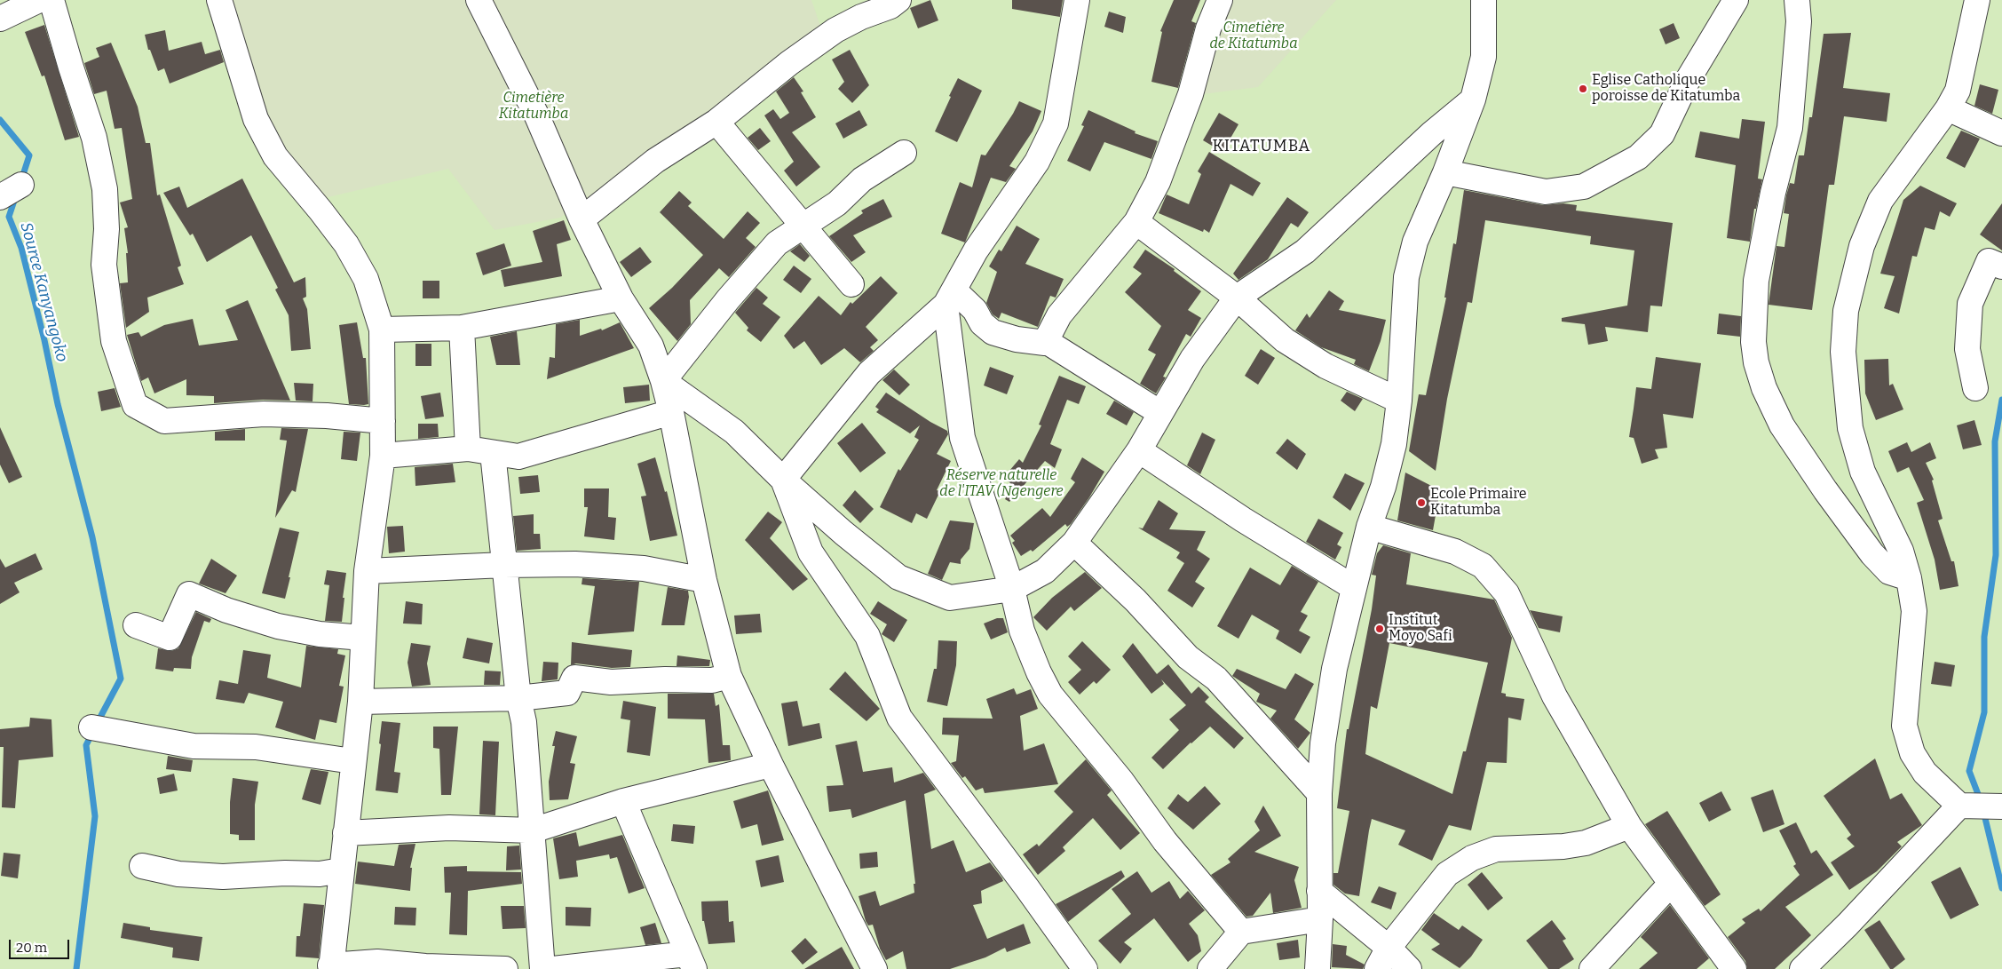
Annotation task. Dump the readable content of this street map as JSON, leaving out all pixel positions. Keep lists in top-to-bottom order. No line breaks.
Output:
{"districts":["KITATUMBA"],"water":["Source Kanyangoko"],"parks":["Cimetière de Kitatumba","Cimetière Kitatumba","Réserve naturelle de l'ITAV (Ngengere"],"places":["Eglise Catholique poroisse de Kitatumba","Ecole Primaire Kitatumba","Institut Moyo Safi"],"scale_bar":"20 m"}
